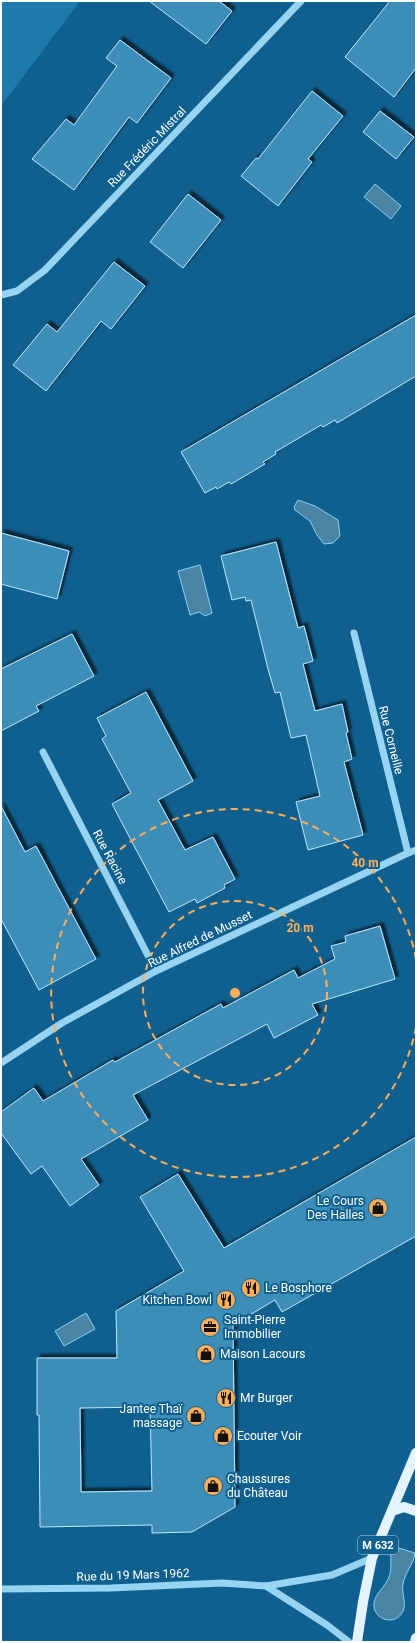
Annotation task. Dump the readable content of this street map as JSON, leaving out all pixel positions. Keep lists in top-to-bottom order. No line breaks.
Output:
{"streets":{"main road":["M 632"],"street":["Rue Frédéric Mistral","Rue Corneille","Rue Racine","Rue Alfred de Musset","Rue du 19 Mars 1962"]},"crossings":[["Rue Corneille","Rue Alfred de Musset"],["Rue Racine","Rue Alfred de Musset"],["M 632","Rue du 19 Mars 1962"]],"places":{"shop":["Le Cours Des Halles","Maison Lacours","Jantee Thaï massage","Ecouter Voir","Chaussures du Château"],"restaurant":["Le Bosphore","Kitchen Bowl","Mr Burger"],"office":["Saint-Pierre Immobilier"]},"rings":["40 m","20 m"]}
